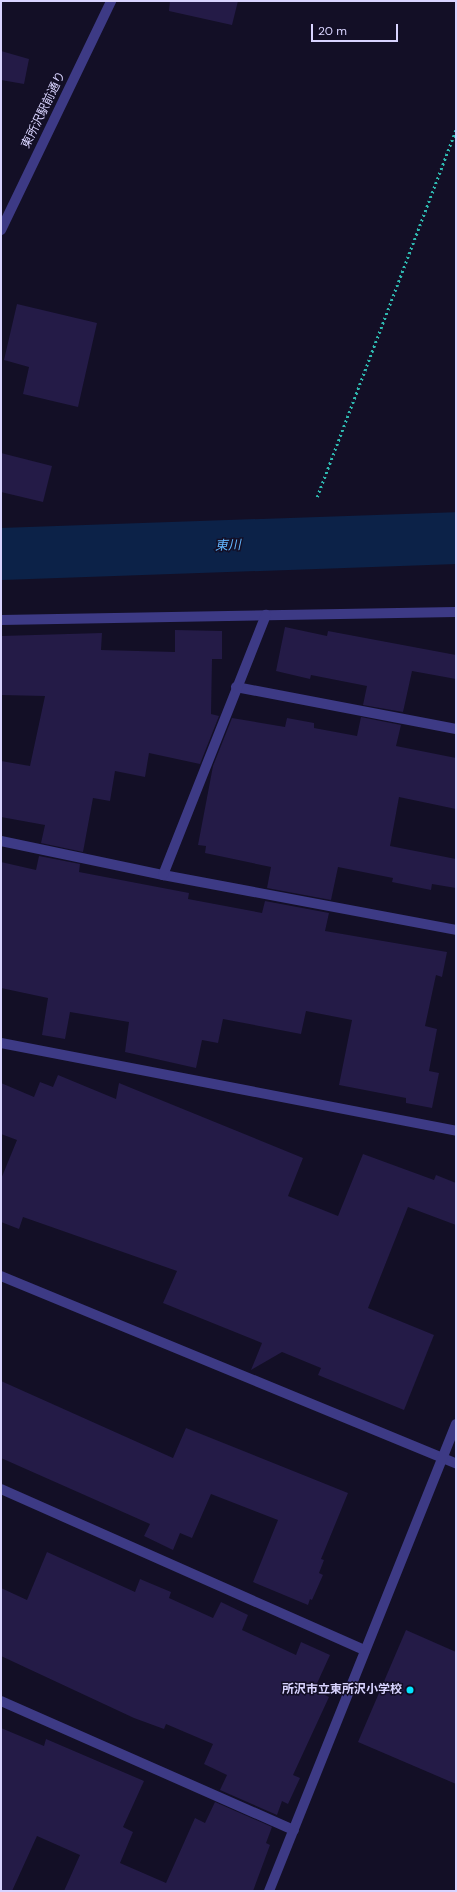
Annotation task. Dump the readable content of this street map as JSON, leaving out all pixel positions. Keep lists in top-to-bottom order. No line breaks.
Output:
{"streets":{"street":["東所沢駅前通り"]},"water":["東川"],"places":["所沢市立東所沢小学校"],"scale_bar":"20 m"}
